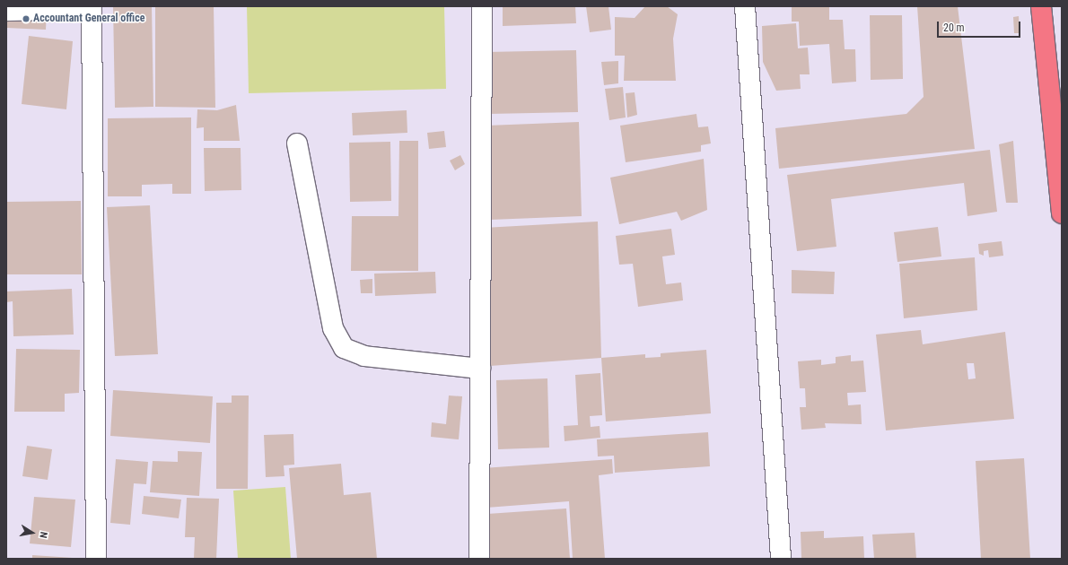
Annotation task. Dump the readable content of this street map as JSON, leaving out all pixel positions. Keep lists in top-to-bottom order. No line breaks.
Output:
{"places":["Accountant General office"],"scale_bar":"20 m","north":"right"}
